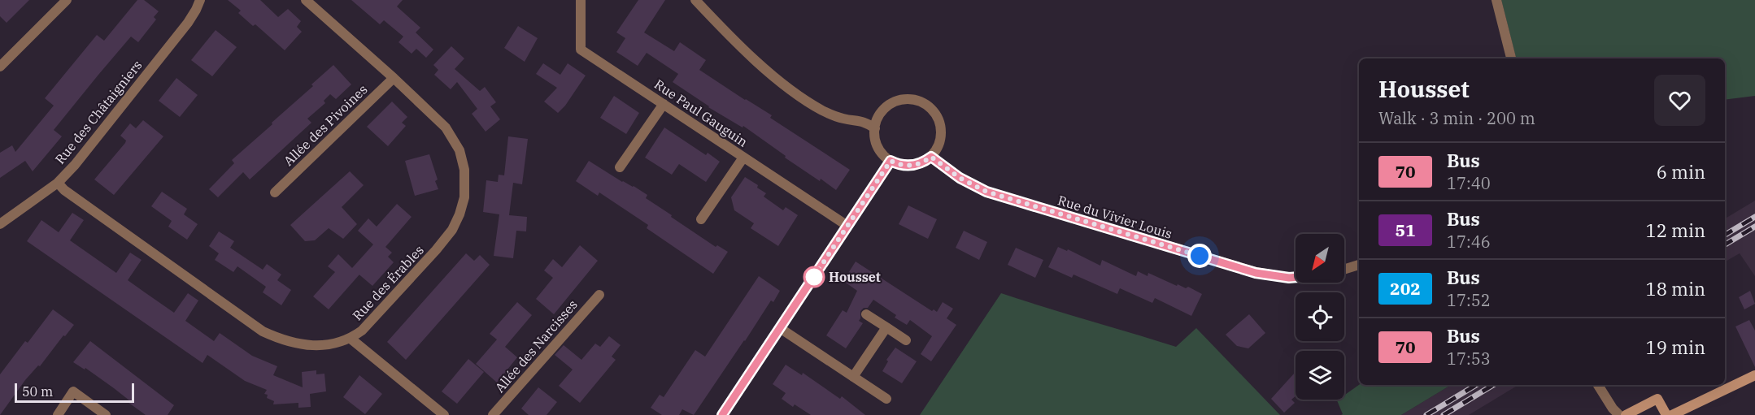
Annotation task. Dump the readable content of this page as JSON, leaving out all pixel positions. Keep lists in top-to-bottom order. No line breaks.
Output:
{"streets":{"street":["Rue des Châtaigniers","Rue Paul Gauguin","Allée des Pivoines","Rue du Vivier Louis","Rue des Érables","Allée des Narcisses"]},"crossings":[["Rue des Châtaigniers","Rue des Érables"],["Allée des Pivoines","Rue des Érables"]],"places":["Housset"],"lines":["bus line 70"],"scale_bar":"50 m","north":"bottom left","page":{"heading":["Housset","Walk · 3 min · 200 m"],"list":[{"mark":"70","name":"Bus","note":"17:40","value":"6 min"},{"mark":"51","name":"Bus","note":"17:46","value":"12 min"},{"mark":"202","name":"Bus","note":"17:52","value":"18 min"},{"mark":"70","name":"Bus","note":"17:53","value":"19 min"}],"scale":"50 m"}}
